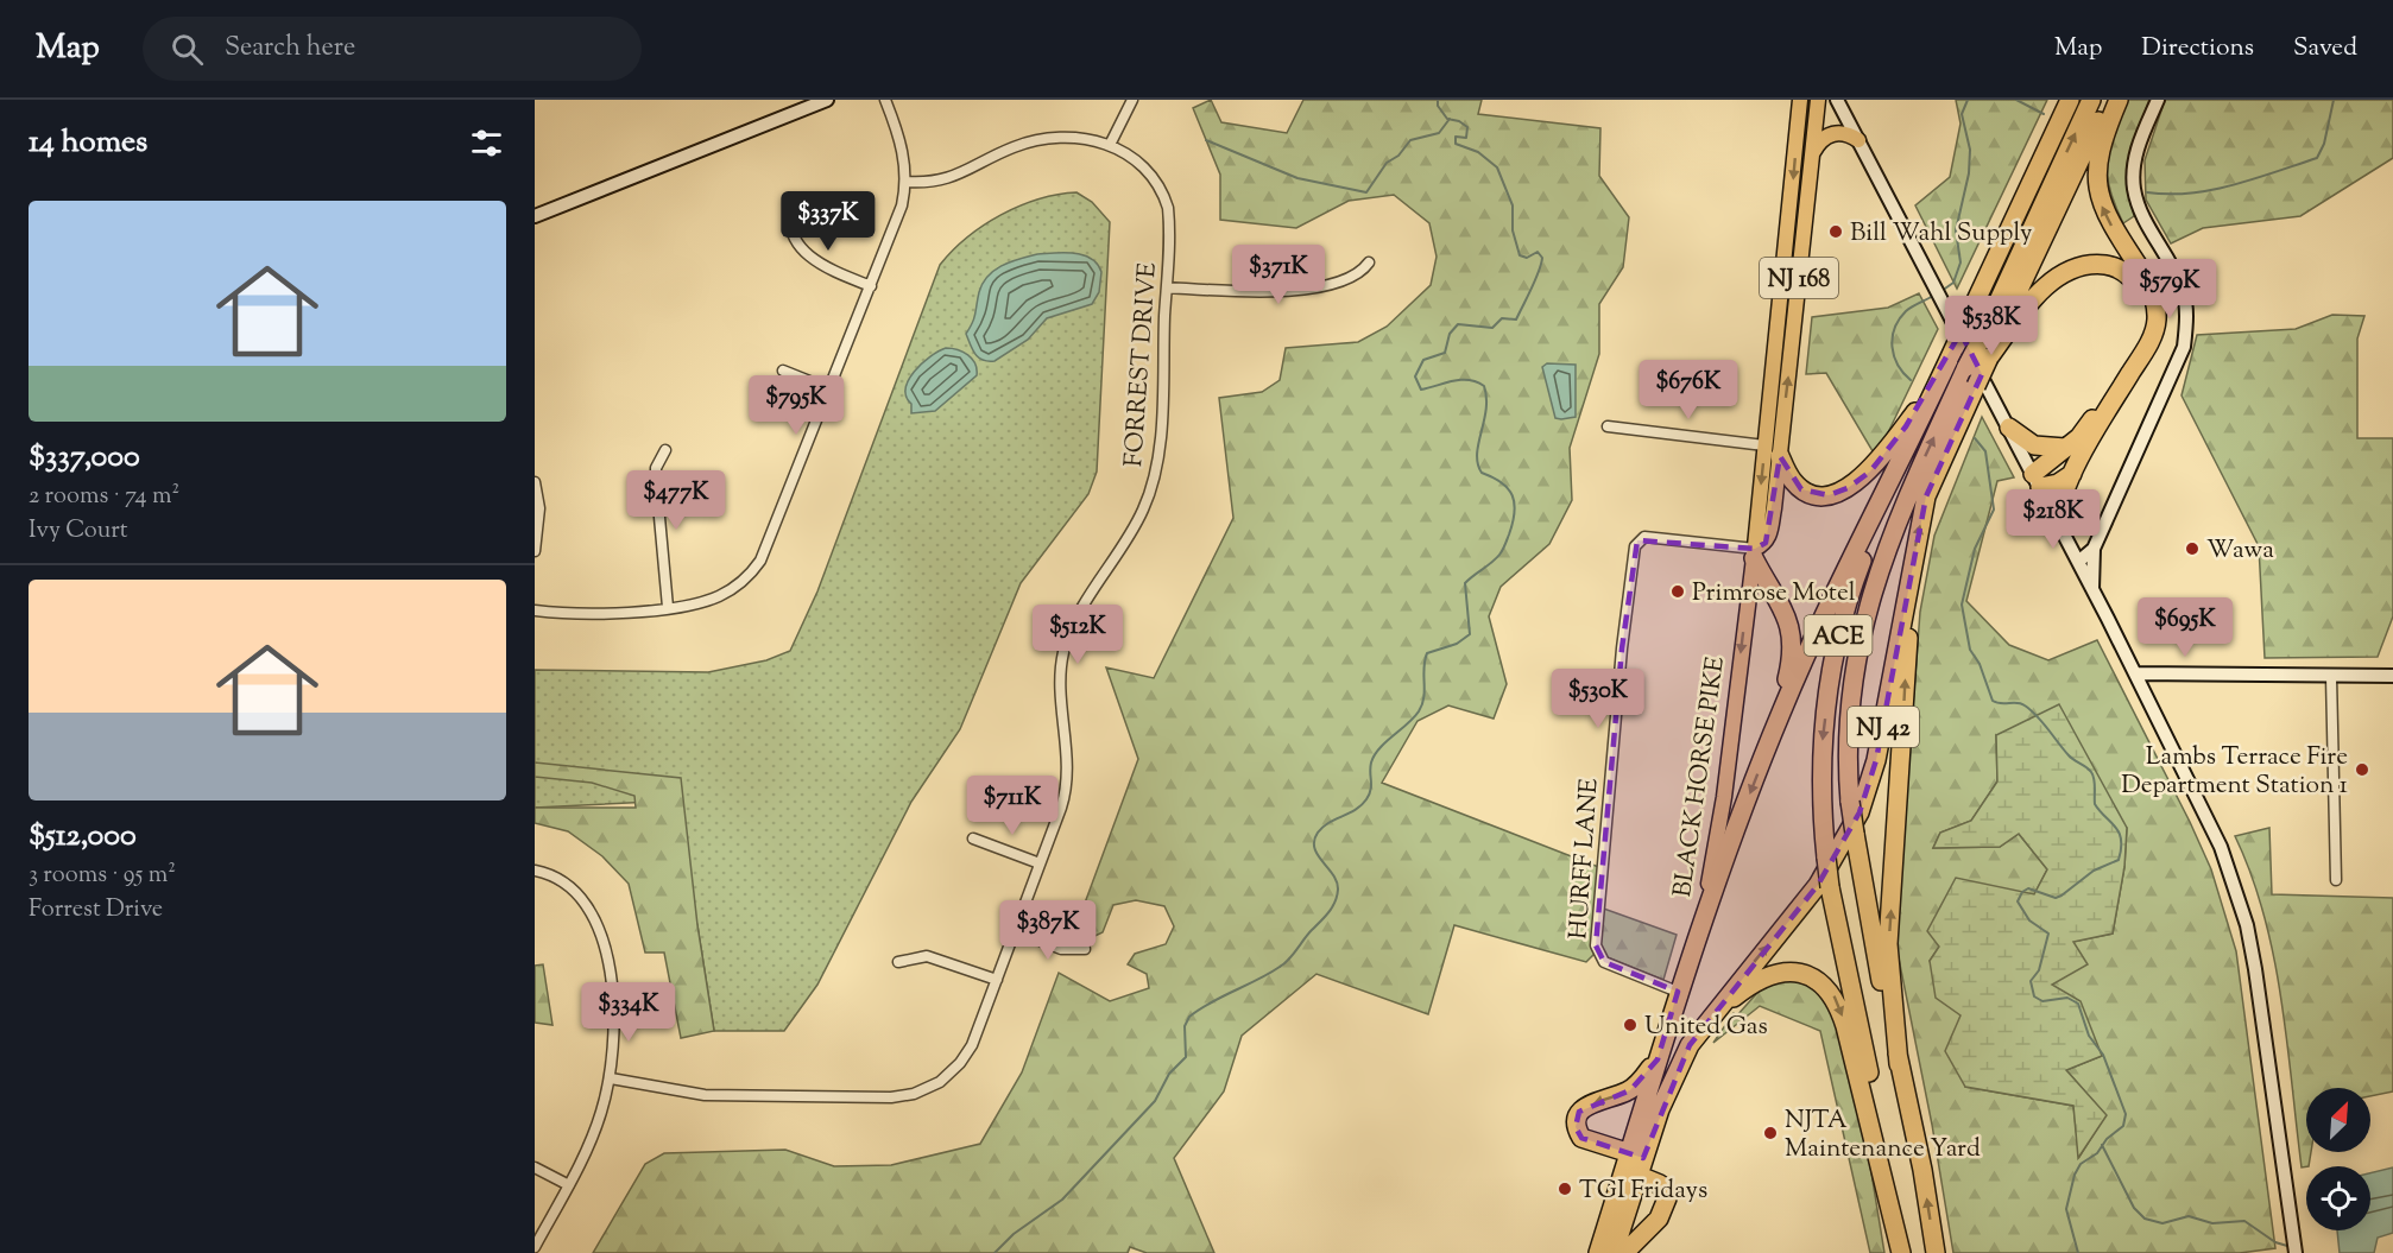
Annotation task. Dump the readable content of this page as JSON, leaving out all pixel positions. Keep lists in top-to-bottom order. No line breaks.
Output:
{"streets":{"highway":["ACE","NJ 42","BLACK HORSE PIKE"],"main road":["NJ 168"],"street":["FORREST DRIVE","HURFF LANE"]},"crossings":[["ACE","NJ 42"],["NJ 42","BLACK HORSE PIKE"],["BLACK HORSE PIKE","HURFF LANE"]],"places":["Bill Wahl Supply","Wawa","Primrose Motel","Lambs Terrace Fire Department Station 1","United Gas","NJTA Maintenance Yard","TGI Fridays"],"north":"top right","page":{"header":"Map","search":"Search here","nav":["Map","Directions","Saved"],"heading":"14 homes","list":[{"name":"$337,000","note":"2 rooms · 74 m² · Ivy Court"},{"name":"$512,000","note":"3 rooms · 95 m² · Forrest Drive"}],"price":["$337K","$371K","$579K","$538K","$676K","$795K","$477K","$218K","$695K","$512K","$530K","$711K","$387K","$334K"]}}
